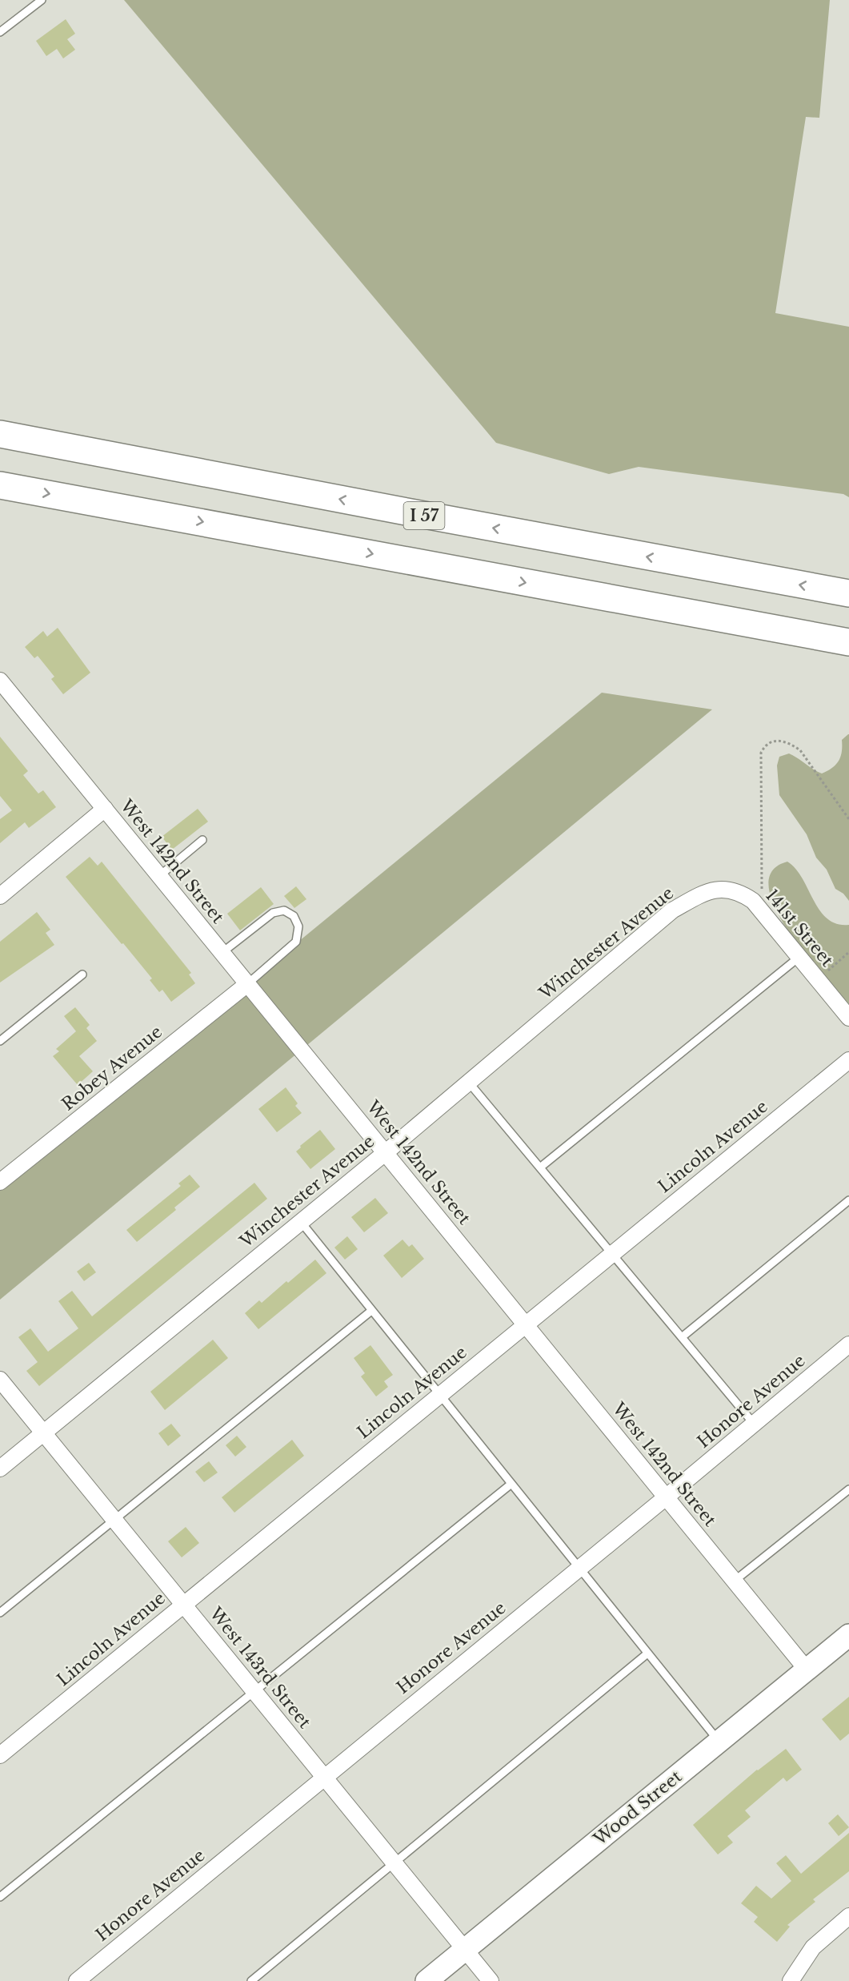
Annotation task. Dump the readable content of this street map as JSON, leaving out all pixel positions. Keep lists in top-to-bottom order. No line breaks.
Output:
{"streets":{"highway":["I 57"],"main road":["Wood Street"],"street":["West 142nd Street","141st Street","Winchester Avenue","Robey Avenue","Lincoln Avenue","Honore Avenue","West 143rd Street"]},"crossings":[["West 142nd Street","Winchester Avenue"],["West 142nd Street","Robey Avenue"],["West 142nd Street","Lincoln Avenue"],["West 142nd Street","Honore Avenue"],["West 142nd Street","Wood Street"],["141st Street","Winchester Avenue"],["Winchester Avenue","West 143rd Street"],["Lincoln Avenue","West 143rd Street"],["Honore Avenue","West 143rd Street"],["West 143rd Street","Wood Street"]]}
